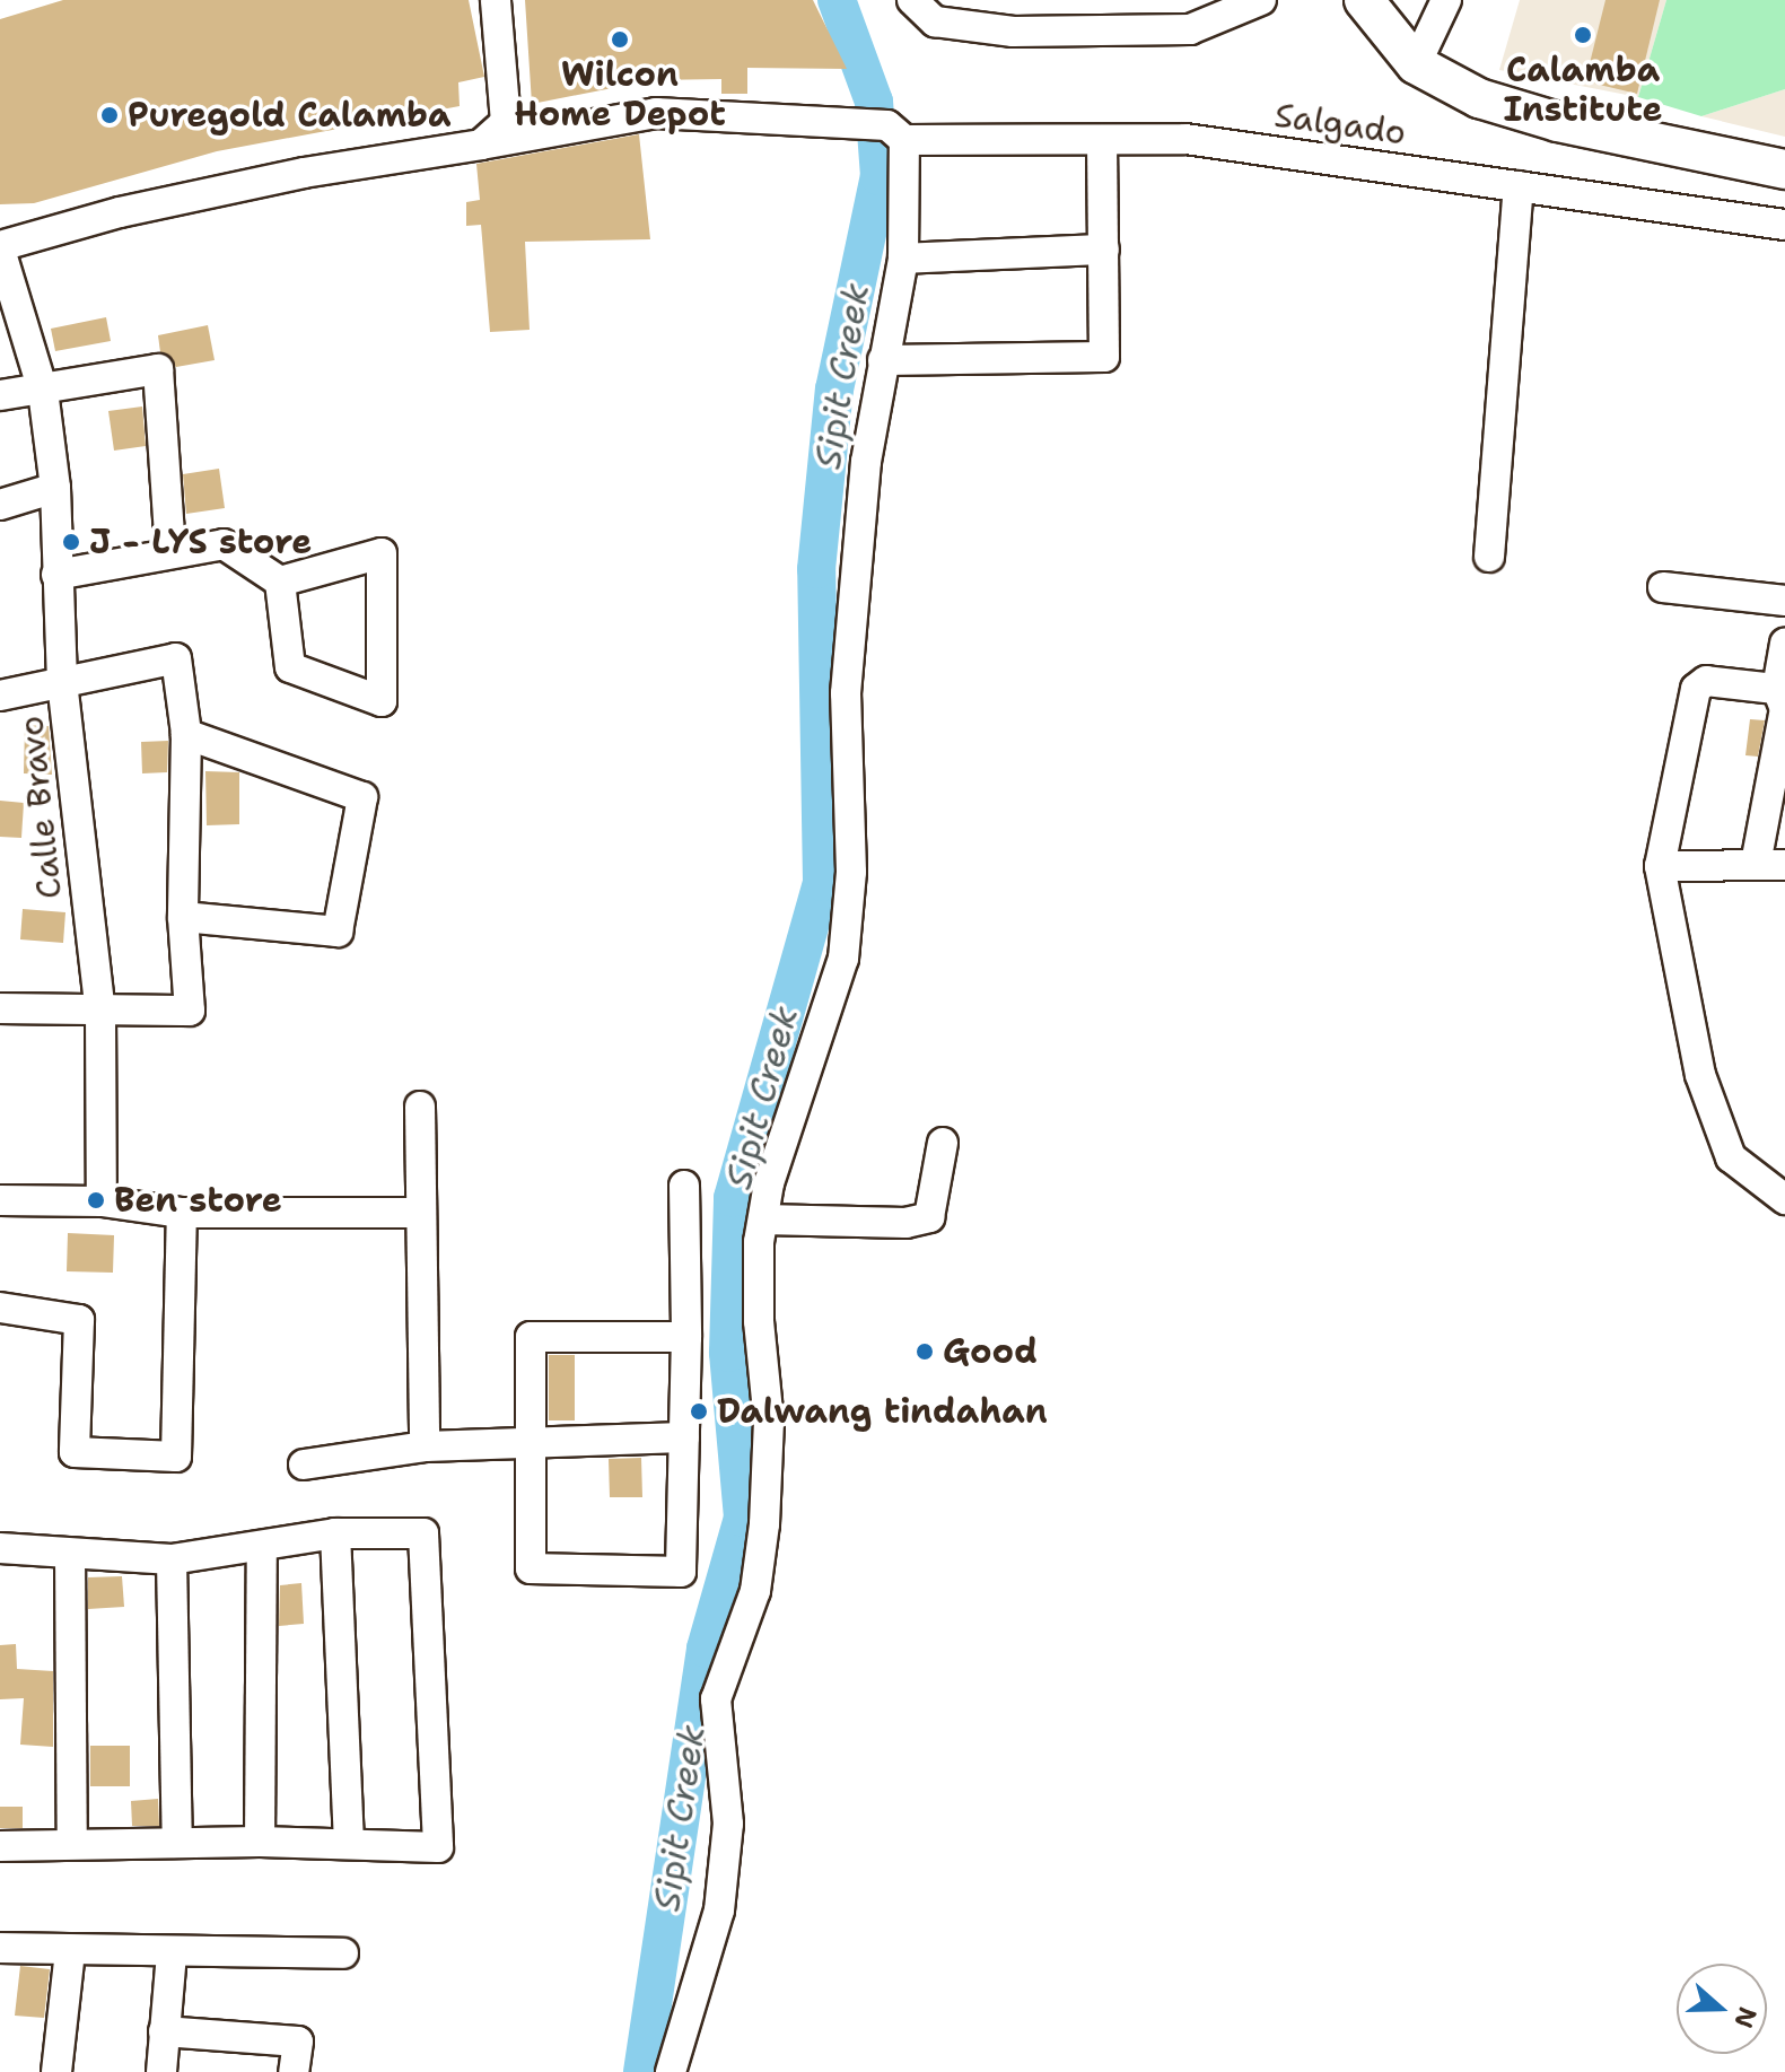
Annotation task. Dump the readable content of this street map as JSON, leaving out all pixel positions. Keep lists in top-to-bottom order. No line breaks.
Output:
{"streets":{"street":["Salgado","Calle Bravo"]},"crossings":[["Salgado","Calle Bravo"]],"water":["Sipit Creek"],"places":["Calamba Institute","Wilcon Home Depot","Puregold Calamba","J - LYS store","Ben store","Good","Dalwang tindahan"],"north":"right"}
